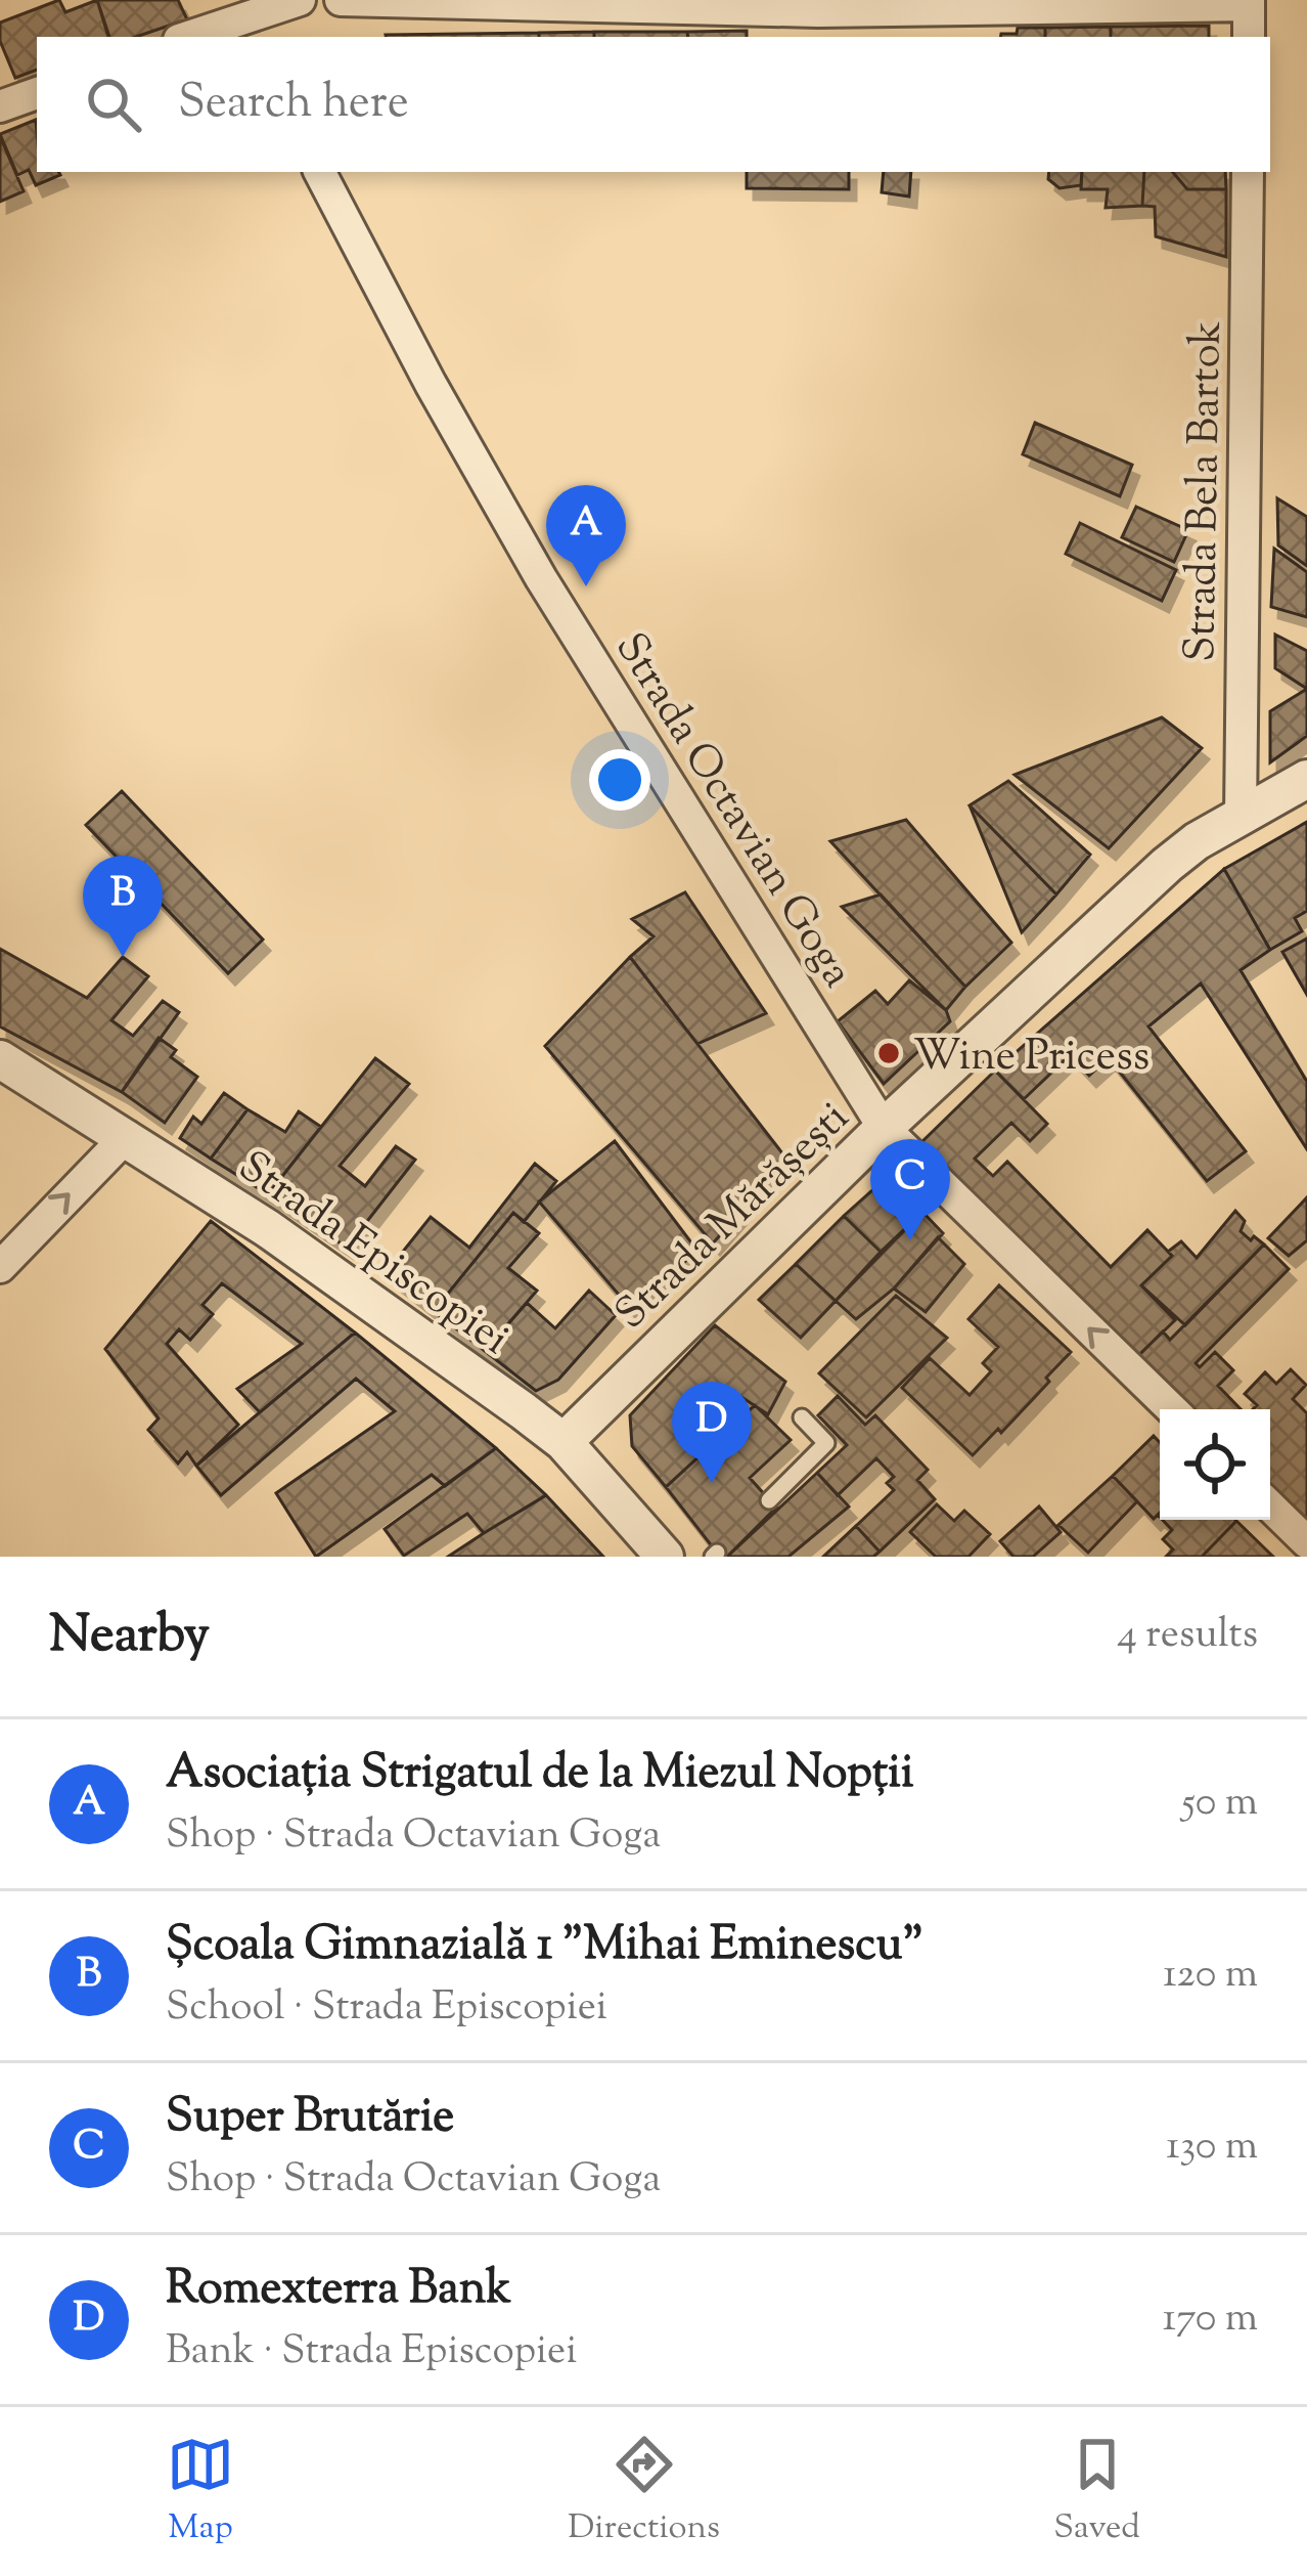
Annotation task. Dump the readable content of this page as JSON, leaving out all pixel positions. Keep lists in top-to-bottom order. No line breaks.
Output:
{"streets":{"street":["Strada Bela Bartok","Strada Octavian Goga","Strada Mărășești","Strada Episcopiei"]},"crossings":[["Strada Bela Bartok","Strada Mărășești"],["Strada Octavian Goga","Strada Mărășești"],["Strada Mărășești","Strada Episcopiei"]],"places":["Wine Pricess"],"page":{"search":"Search here","pins":["A","B","C","D"],"heading":["Nearby","4 results"],"list":[{"mark":"A","name":"Asociația Strigatul de la Miezul Nopții","note":"Shop · Strada Octavian Goga","value":"50 m"},{"mark":"B","name":"Școala Gimnazială 1 ”Mihai Eminescu”","note":"School · Strada Episcopiei","value":"120 m"},{"mark":"C","name":"Super Brutărie","note":"Shop · Strada Octavian Goga","value":"130 m"},{"mark":"D","name":"Romexterra Bank","note":"Bank · Strada Episcopiei","value":"170 m"}],"nav":["Map","Directions","Saved"]}}
